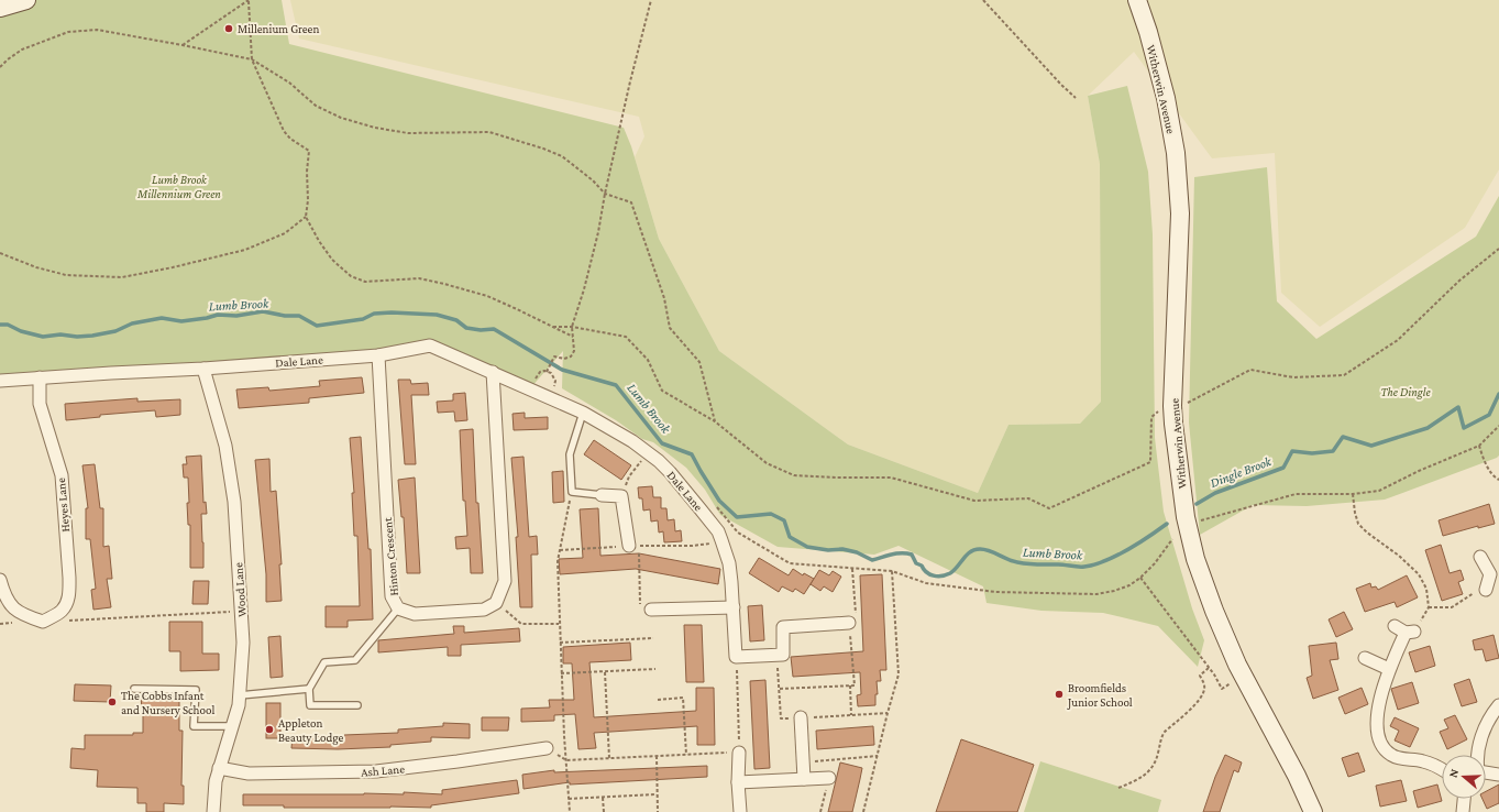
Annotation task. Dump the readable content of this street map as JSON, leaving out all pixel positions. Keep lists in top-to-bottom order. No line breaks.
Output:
{"streets":{"street":["Witherwin Avenue","Dale Lane","Heyes Lane","Hinton Crescent","Wood Lane","Ash Lane"]},"crossings":[["Dale Lane","Heyes Lane"],["Dale Lane","Hinton Crescent"],["Dale Lane","Wood Lane"],["Wood Lane","Ash Lane"]],"water":["Lumb Brook","Dingle Brook"],"parks":["Lumb Brook Millennium Green","The Dingle"],"places":["Millenium Green","Broomfields Junior School","The Cobbs Infant and Nursery School","Appleton Beauty Lodge"],"north":"left"}
